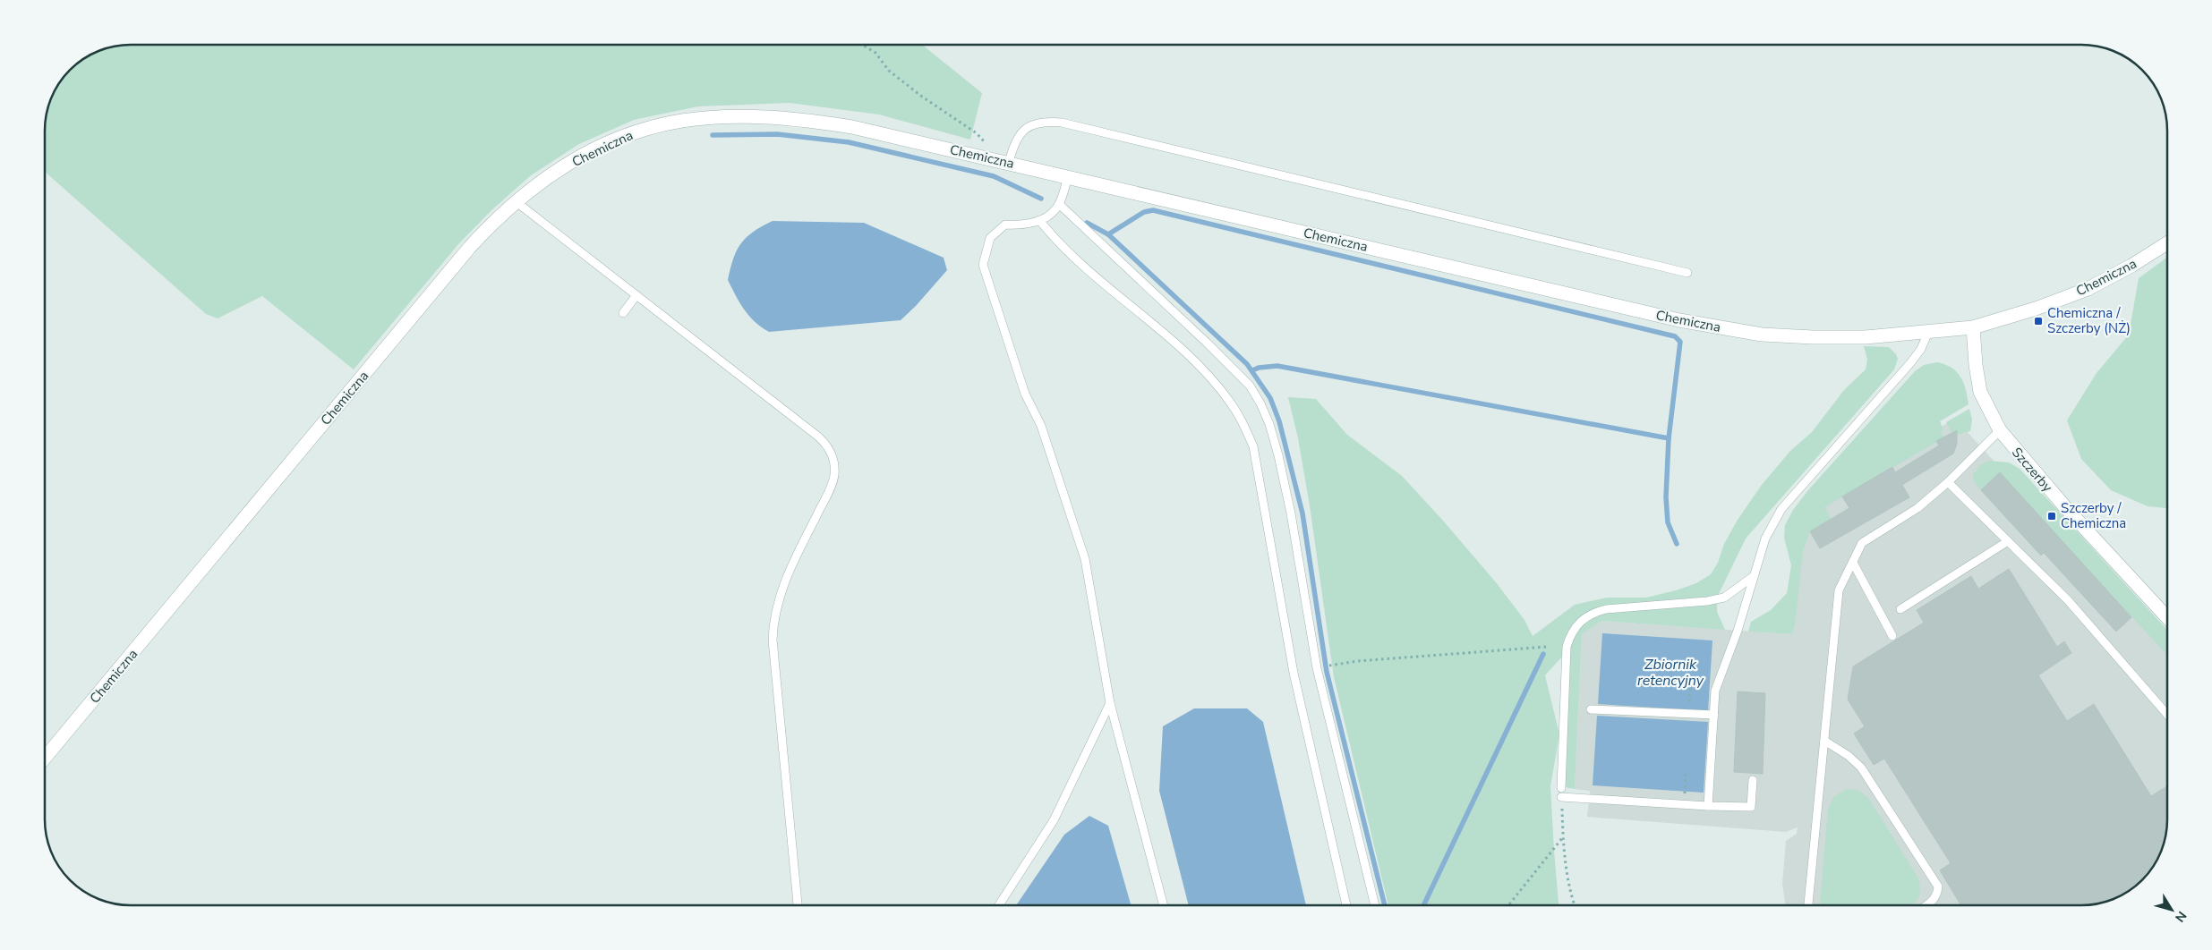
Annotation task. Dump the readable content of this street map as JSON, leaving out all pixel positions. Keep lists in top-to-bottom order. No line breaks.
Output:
{"streets":{"street":["Chemiczna","Szczerby"]},"crossings":[["Chemiczna","Szczerby"]],"water":["Zbiornik retencyjny"],"places":{"transit":["Chemiczna / Szczerby (NŻ)","Szczerby / Chemiczna"]},"north":"bottom right"}
